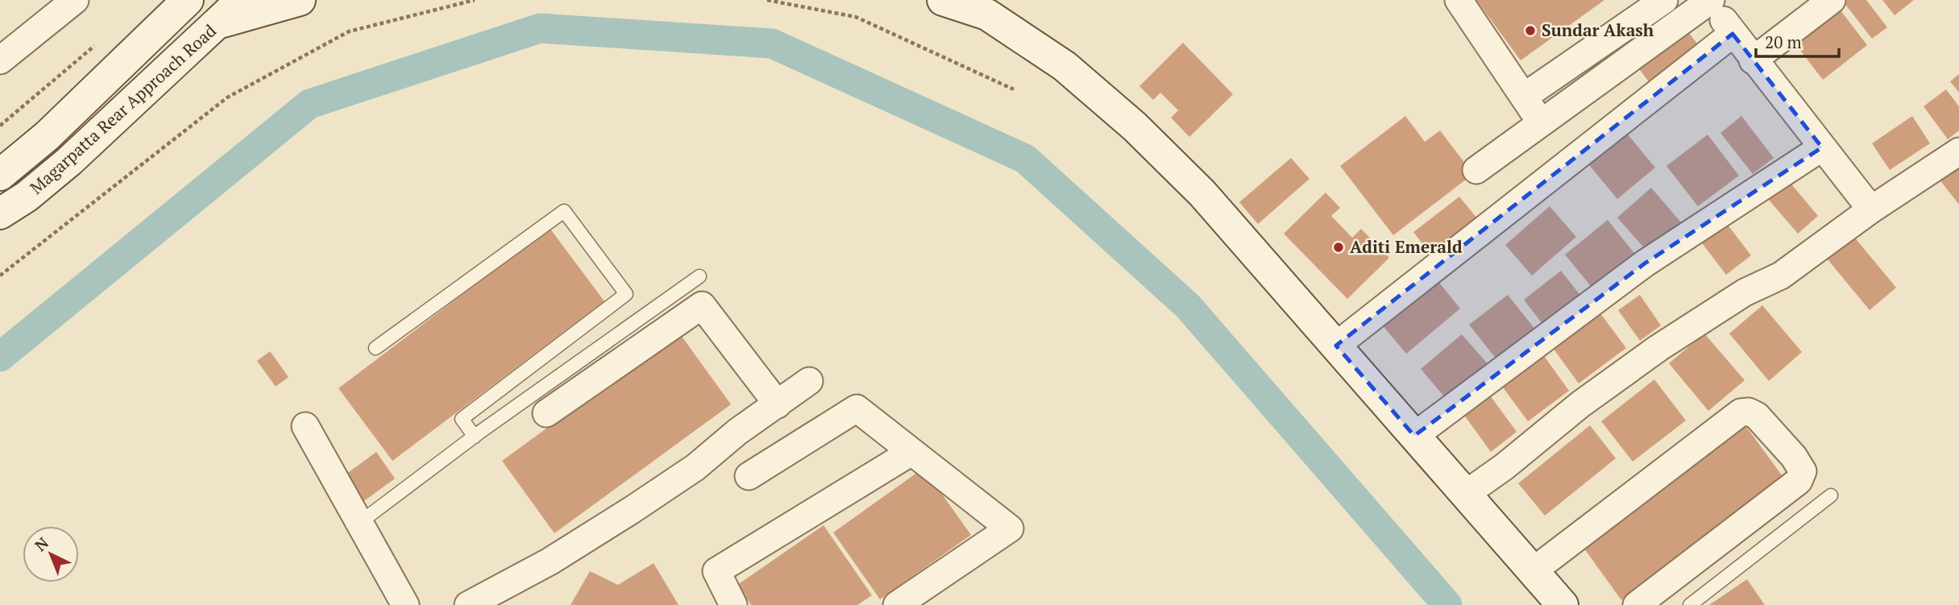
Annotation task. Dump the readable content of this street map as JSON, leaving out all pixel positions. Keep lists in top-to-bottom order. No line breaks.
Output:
{"streets":{"street":["Magarpatta Rear Approach Road"]},"places":["Sundar Akash","Aditi Emerald"],"scale_bar":"20 m","north":"top left"}
